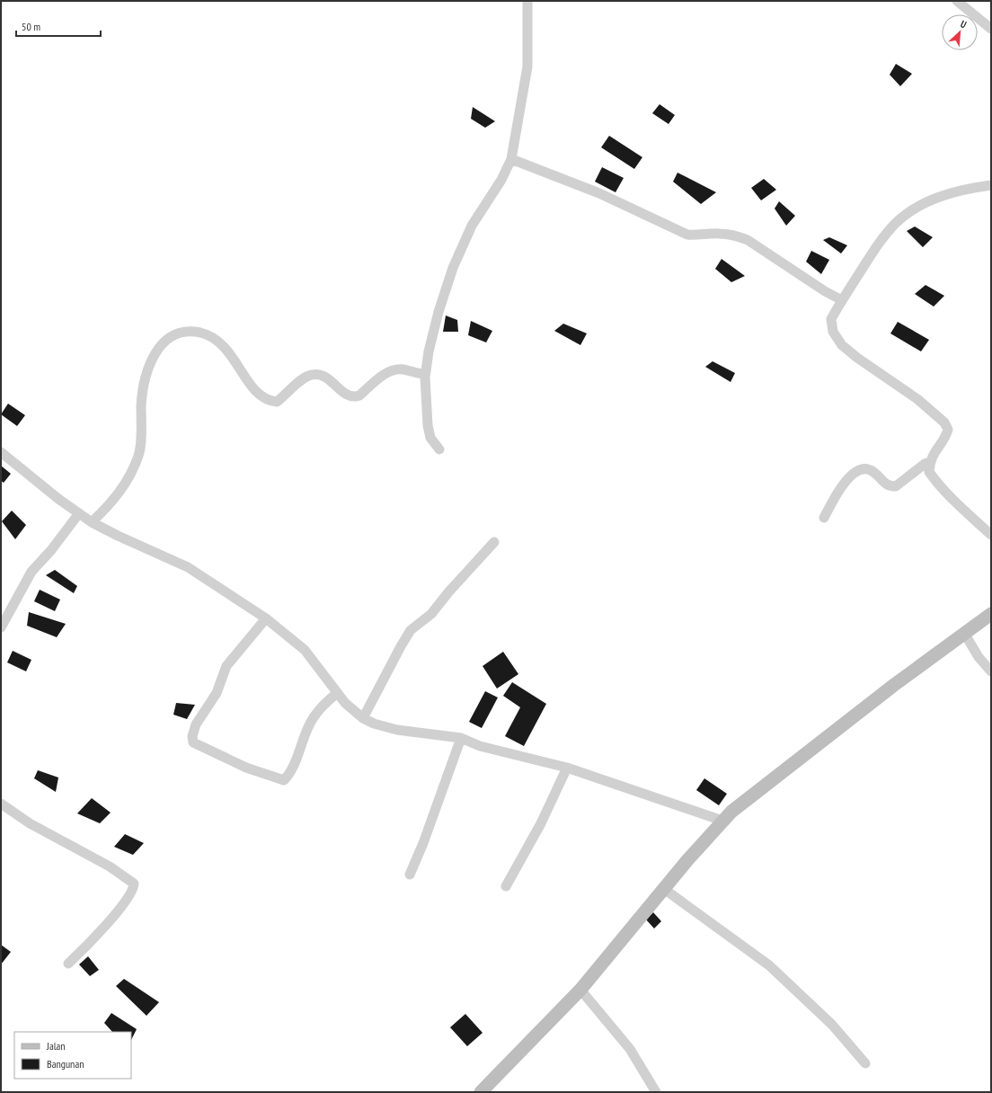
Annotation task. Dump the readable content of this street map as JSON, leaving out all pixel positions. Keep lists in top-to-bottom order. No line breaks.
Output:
{"legend":["Jalan","Bangunan"],"scale_bar":"50 m","north":"top right"}
